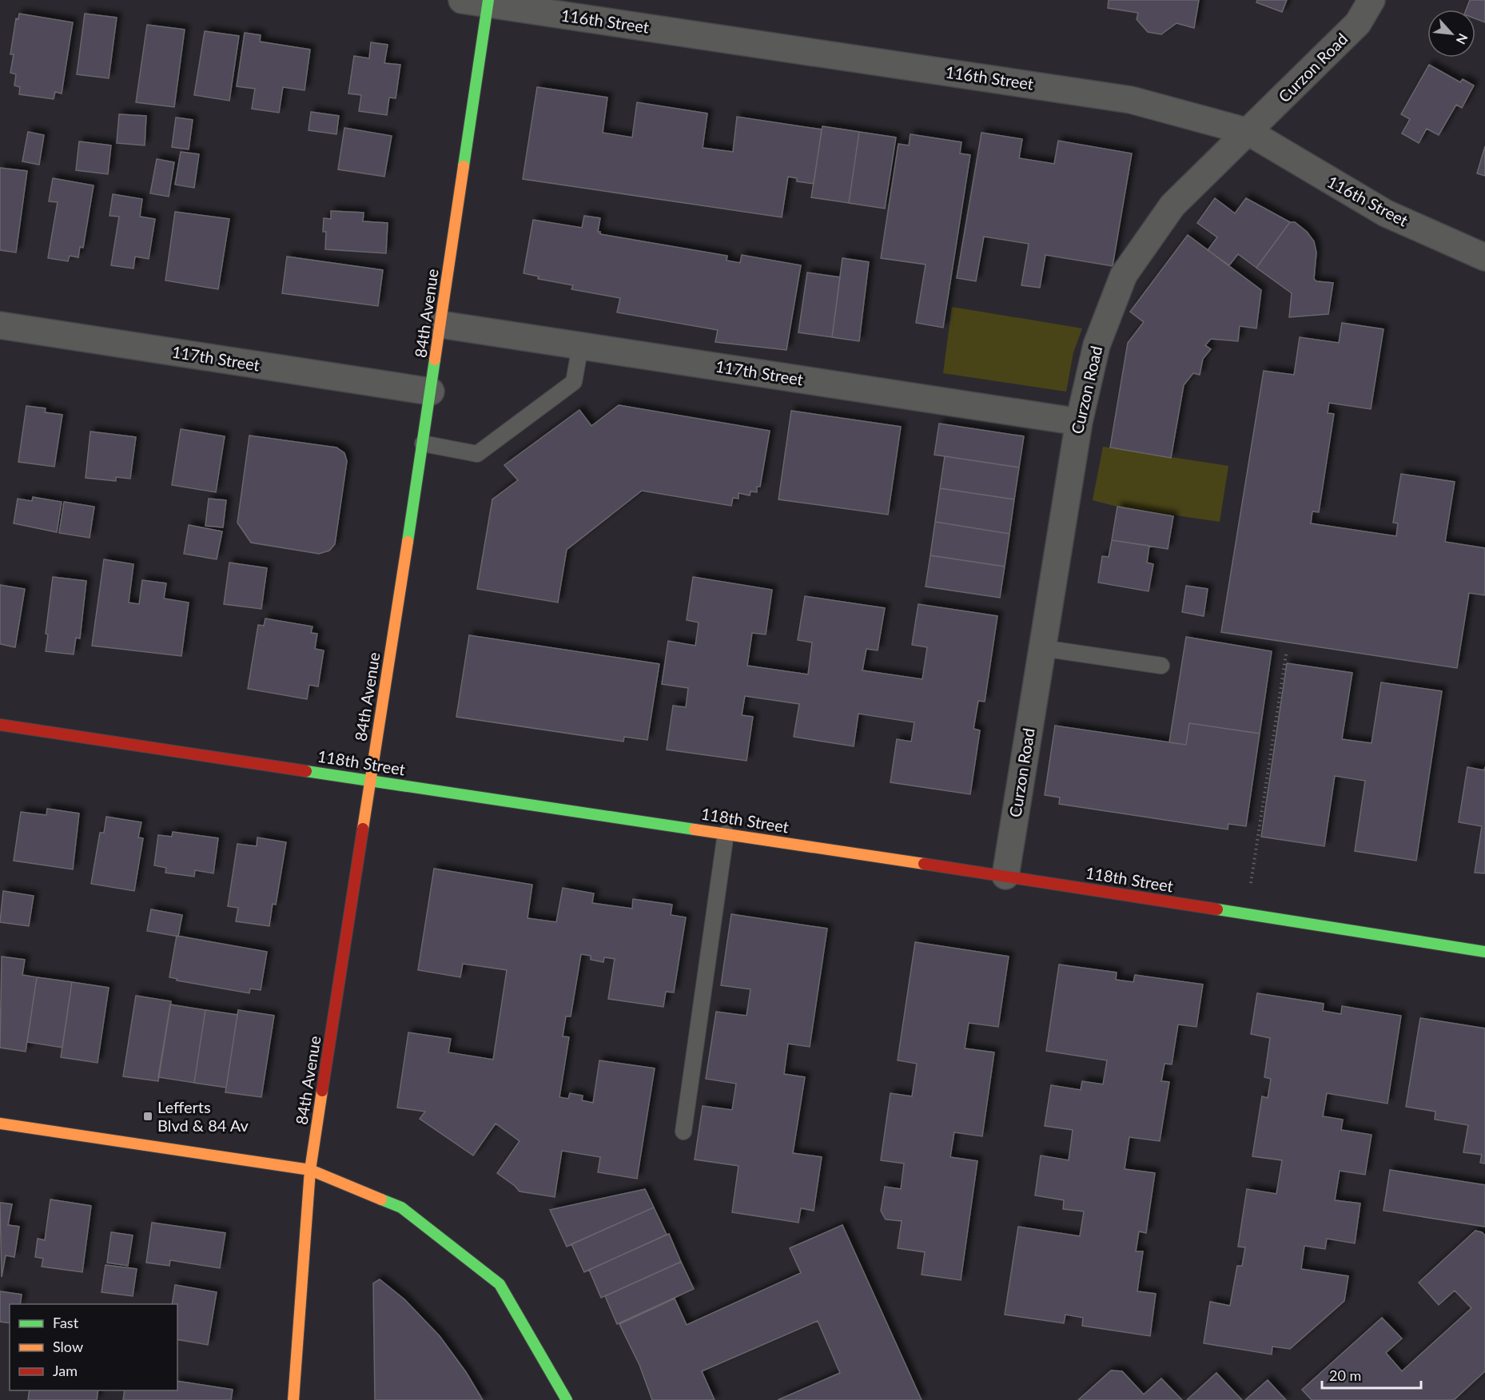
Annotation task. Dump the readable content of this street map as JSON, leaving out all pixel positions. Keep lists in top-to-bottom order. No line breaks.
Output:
{"streets":{"street":["116th Street","Curzon Road","84th Avenue","117th Street","118th Street"]},"crossings":[["116th Street","Curzon Road"],["116th Street","84th Avenue"],["Curzon Road","117th Street"],["Curzon Road","118th Street"],["84th Avenue","117th Street"],["84th Avenue","118th Street"]],"places":{"transit":["Lefferts Blvd & 84 Av"]},"legend":["Fast","Slow","Jam"],"scale_bar":"20 m","north":"bottom right"}
